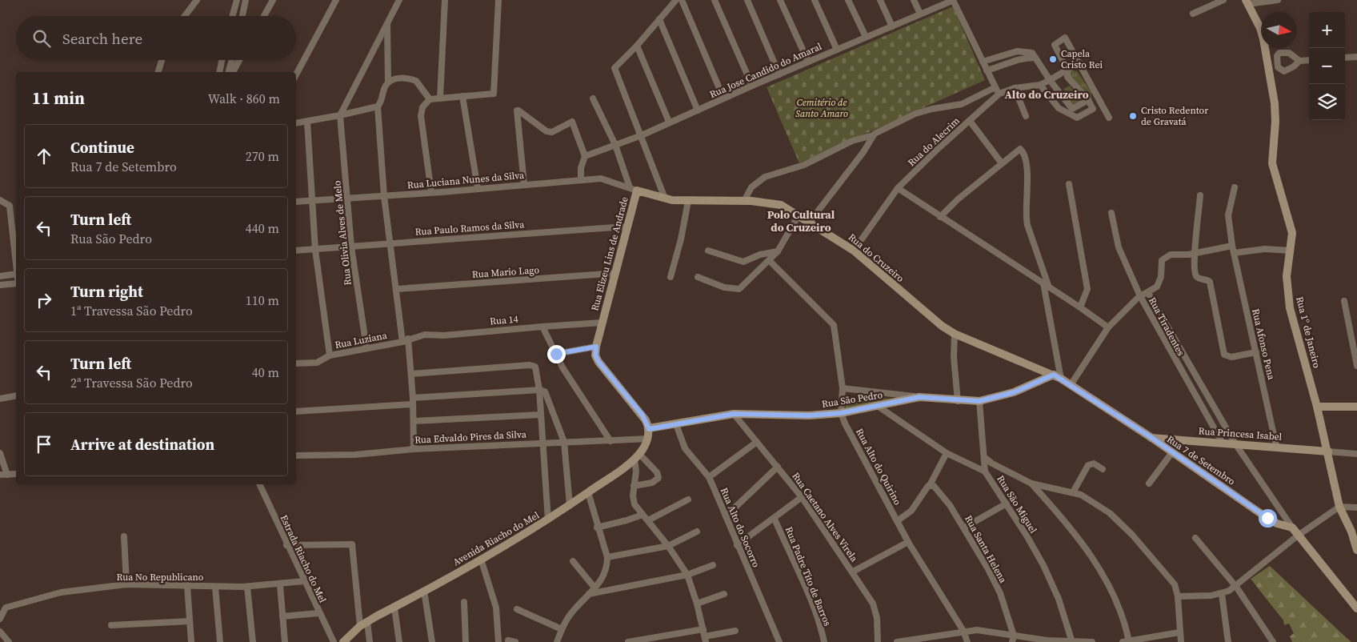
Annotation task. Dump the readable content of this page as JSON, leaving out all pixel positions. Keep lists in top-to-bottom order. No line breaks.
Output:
{"streets":{"main road":["Rua Elizeu Lins de Andrade","Rua do Cruzeiro","Rua 1º de Janeiro","Rua São Pedro","Rua Princesa Isabel","Rua 7 de Setembro","Avenida Riacho do Mel"],"street":["Rua Jose Candido do Amaral","Rua do Alecrim","Rua Luciana Nunes da Silva","Rua Paulo Ramos da Silva","Rua Olivia Alves de Melo","Rua Mario Lago","Rua 14","Rua Tiradentes","Rua Luziana","Rua Afonso Pena","Rua Edvaldo Pires da Silva","Rua Alto do Quirino","Rua São Miguel","Rua Caetano Alves Virela","Rua Alto do Socorro","Rua Santa Helena","Estrada Riacho do Mel","Rua Padre Tito de Barros","Rua No Republicano"]},"crossings":[["Rua do Alecrim","Rua do Cruzeiro"],["Rua Luciana Nunes da Silva","Rua Olivia Alves de Melo"],["Rua Luciana Nunes da Silva","Rua Elizeu Lins de Andrade"],["Rua Luciana Nunes da Silva","Rua do Cruzeiro"],["Rua Paulo Ramos da Silva","Rua Olivia Alves de Melo"],["Rua Paulo Ramos da Silva","Rua Elizeu Lins de Andrade"],["Rua Olivia Alves de Melo","Rua Luziana"],["Rua Elizeu Lins de Andrade","Rua do Cruzeiro"],["Rua Elizeu Lins de Andrade","Rua Mario Lago"],["Rua Elizeu Lins de Andrade","Rua 14"],["Rua do Cruzeiro","Rua São Pedro"],["Rua do Cruzeiro","Rua 7 de Setembro"],["Rua 14","Rua Luziana"],["Rua Tiradentes","Rua Princesa Isabel"],["Rua Tiradentes","Rua 7 de Setembro"],["Rua 1º de Janeiro","Rua Princesa Isabel"],["Rua Afonso Pena","Rua Princesa Isabel"],["Rua São Pedro","Rua 7 de Setembro"],["Rua São Pedro","Rua Alto do Quirino"],["Rua São Pedro","Rua São Miguel"],["Rua São Pedro","Rua Caetano Alves Virela"],["Rua São Pedro","Rua Alto do Socorro"],["Rua Princesa Isabel","Rua 7 de Setembro"],["Rua Edvaldo Pires da Silva","Avenida Riacho do Mel"],["Estrada Riacho do Mel","Rua No Republicano"]],"districts":["Alto do Cruzeiro","Polo Cultural do Cruzeiro"],"parks":["Cemitério de Santo Amaro"],"places":["Capela Cristo Rei","Cristo Redentor de Gravatá"],"north":"right","page":{"map_buttons":["+","−"],"search":"Search here","heading":["11 min","Walk · 860 m"],"list":[["Continue","Rua 7 de Setembro","270 m"],["Turn left","Rua São Pedro","440 m"],["Turn right","1ª Travessa São Pedro","110 m"],["Turn left","2ª Travessa São Pedro","40 m"],"Arrive at destination"]}}
